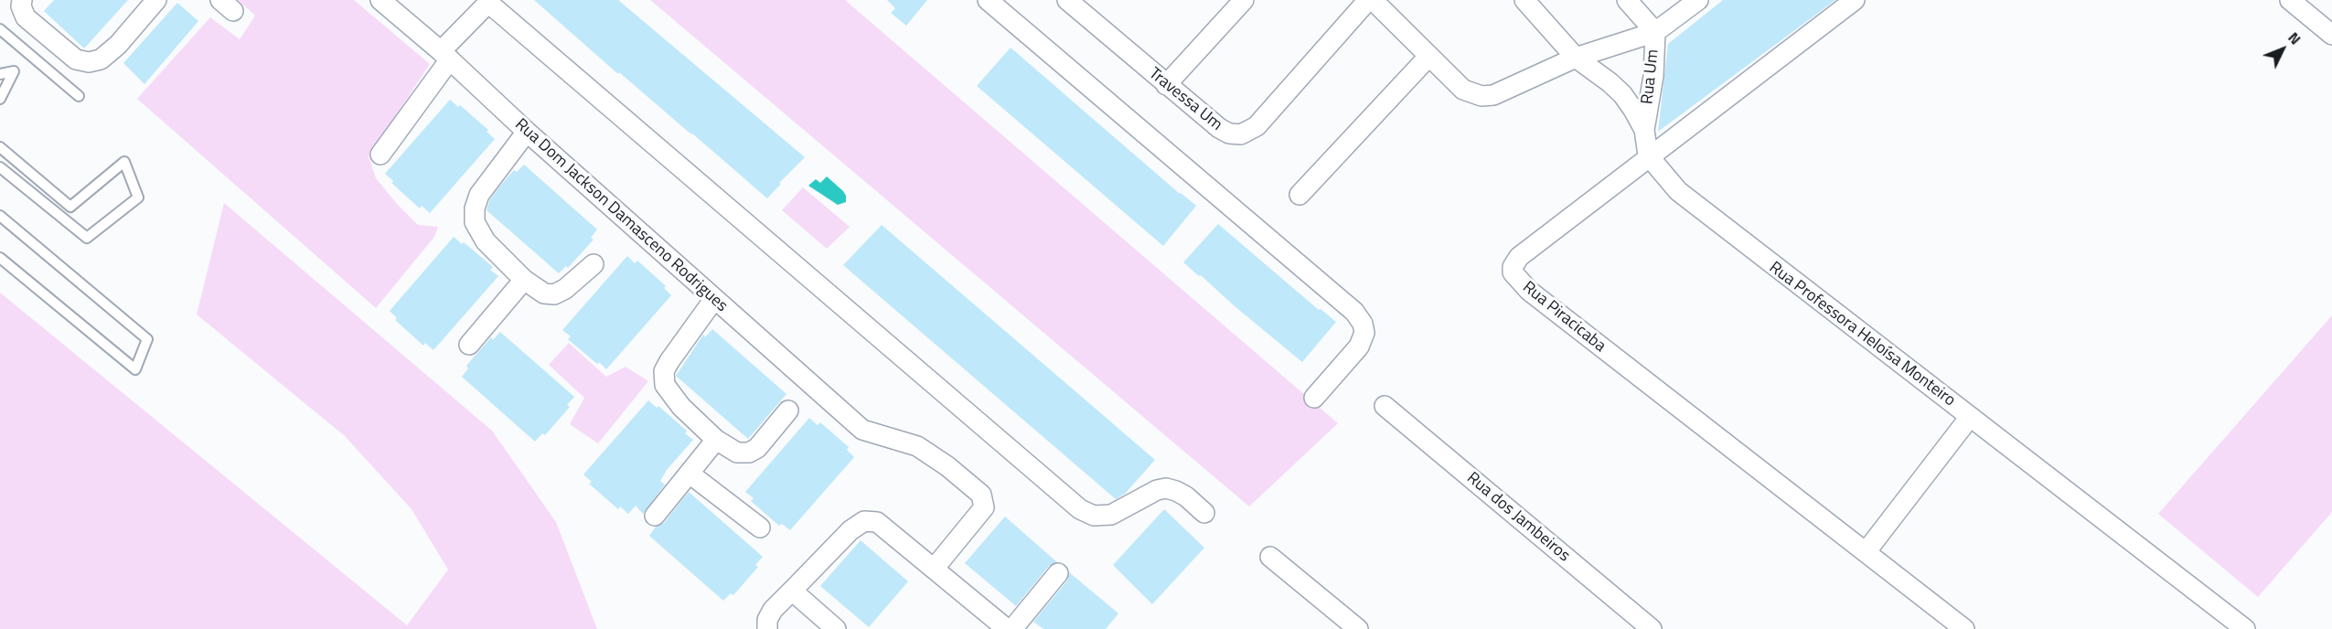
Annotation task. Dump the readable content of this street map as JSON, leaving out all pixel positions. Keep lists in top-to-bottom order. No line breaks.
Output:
{"streets":{"street":["Rua Um","Travessa Um","Rua Dom Jackson Damasceno Rodrigues","Rua Piracicaba","Rua Professora Heloísa Monteiro","Rua dos Jambeiros"]},"crossings":[["Rua Piracicaba","Rua Professora Heloísa Monteiro"]],"north":"top right"}
